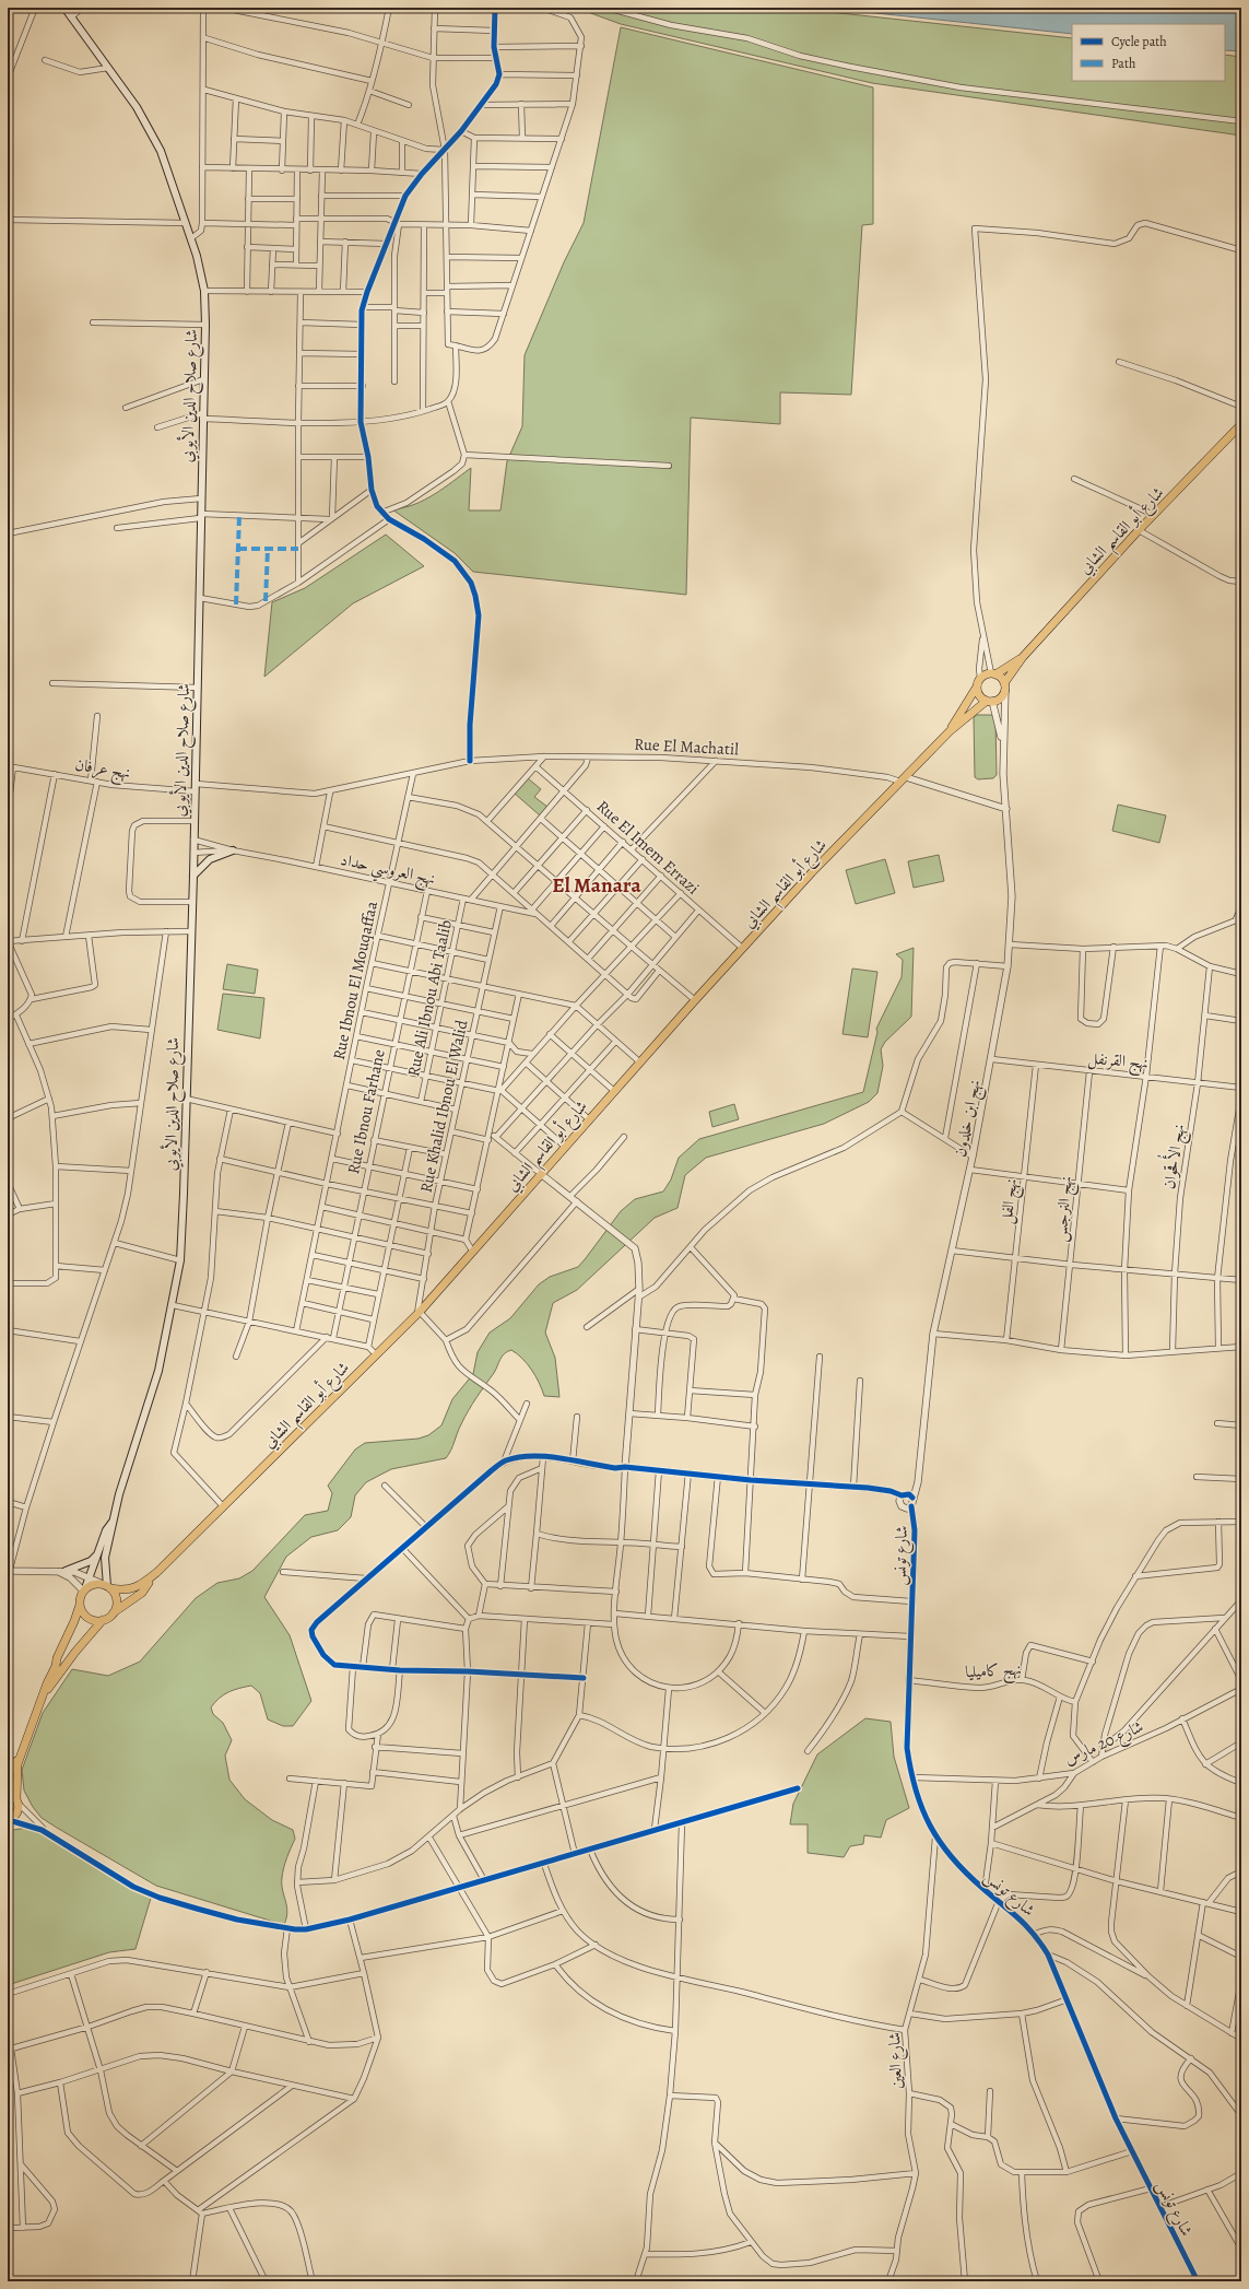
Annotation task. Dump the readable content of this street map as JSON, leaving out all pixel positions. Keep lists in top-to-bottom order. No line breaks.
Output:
{"streets":{"main road":["شارع صلاح الدين الأيوبي","شارع أبو القاسم الشابي"],"street":["Rue El Machatil","نهج عرفان","Rue El Imem Errazi","نهج العروسي حداد","Rue Ibnou El Mouqaffaa","Rue Ali Ibnou Abi Taalib","نهج القرنفل","Rue Khalid Ibnou El Walid","Rue Ibnou Farhane","نهج ابن خلدون","نهج الأُقحوان","نهج الفل","نهج النرجس","شارع تونس","نهج كاميليا","شارع 20 مارس","شارع العين"]},"crossings":[["شارع صلاح الدين الأيوبي","شارع أبو القاسم الشابي"],["شارع صلاح الدين الأيوبي","Rue El Machatil"],["شارع صلاح الدين الأيوبي","نهج عرفان"],["شارع أبو القاسم الشابي","Rue El Machatil"],["شارع أبو القاسم الشابي","Rue El Imem Errazi"],["شارع أبو القاسم الشابي","Rue Khalid Ibnou El Walid"],["Rue El Machatil","Rue Ibnou El Mouqaffaa"],["نهج العروسي حداد","Rue Ibnou El Mouqaffaa"],["نهج العروسي حداد","Rue Ali Ibnou Abi Taalib"],["نهج العروسي حداد","Rue Khalid Ibnou El Walid"],["نهج العروسي حداد","Rue Ibnou Farhane"],["نهج القرنفل","نهج ابن خلدون"],["نهج القرنفل","نهج الأُقحوان"],["نهج القرنفل","نهج الفل"],["نهج القرنفل","نهج النرجس"],["نهج ابن خلدون","شارع تونس"],["شارع تونس","نهج كاميليا"],["شارع تونس","شارع 20 مارس"],["شارع تونس","شارع العين"]],"districts":["El Manara"],"legend":["Cycle path","Path"]}
